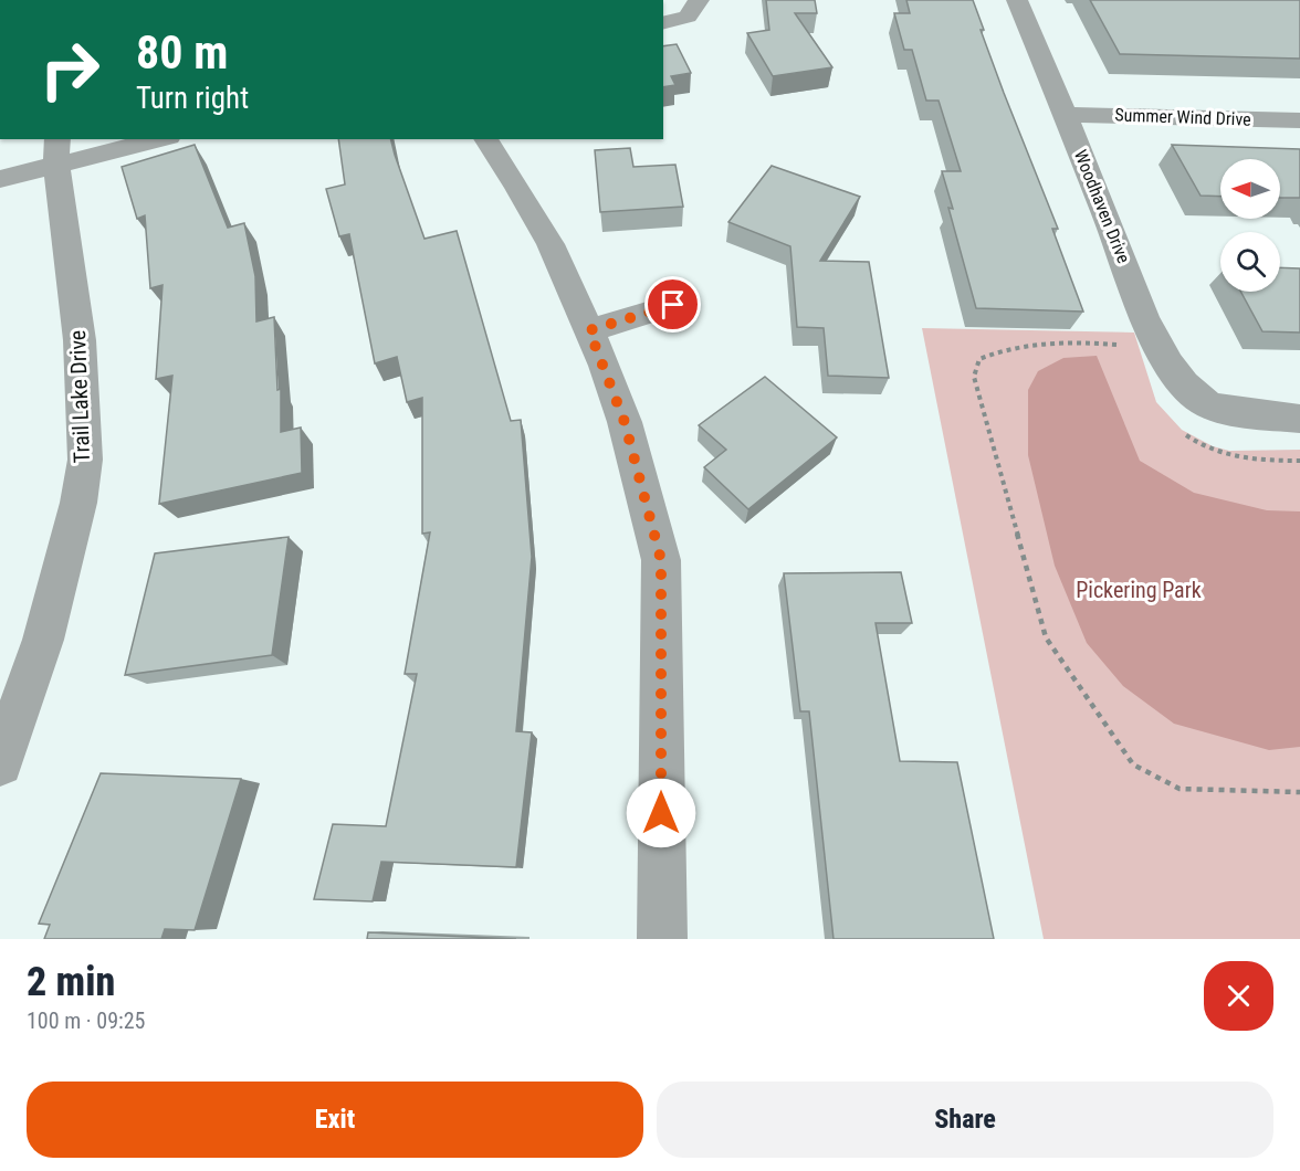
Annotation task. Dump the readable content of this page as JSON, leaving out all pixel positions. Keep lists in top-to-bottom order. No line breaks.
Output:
{"streets":{"street":["Summer Wind Drive","Woodhaven Drive","Trail Lake Drive"]},"crossings":[["Summer Wind Drive","Woodhaven Drive"]],"parks":["Pickering Park"],"north":"left","page":{"turn":["80 m","Turn right"],"heading":["2 min","100 m · 09:25"],"buttons":["Exit","Share"]}}
